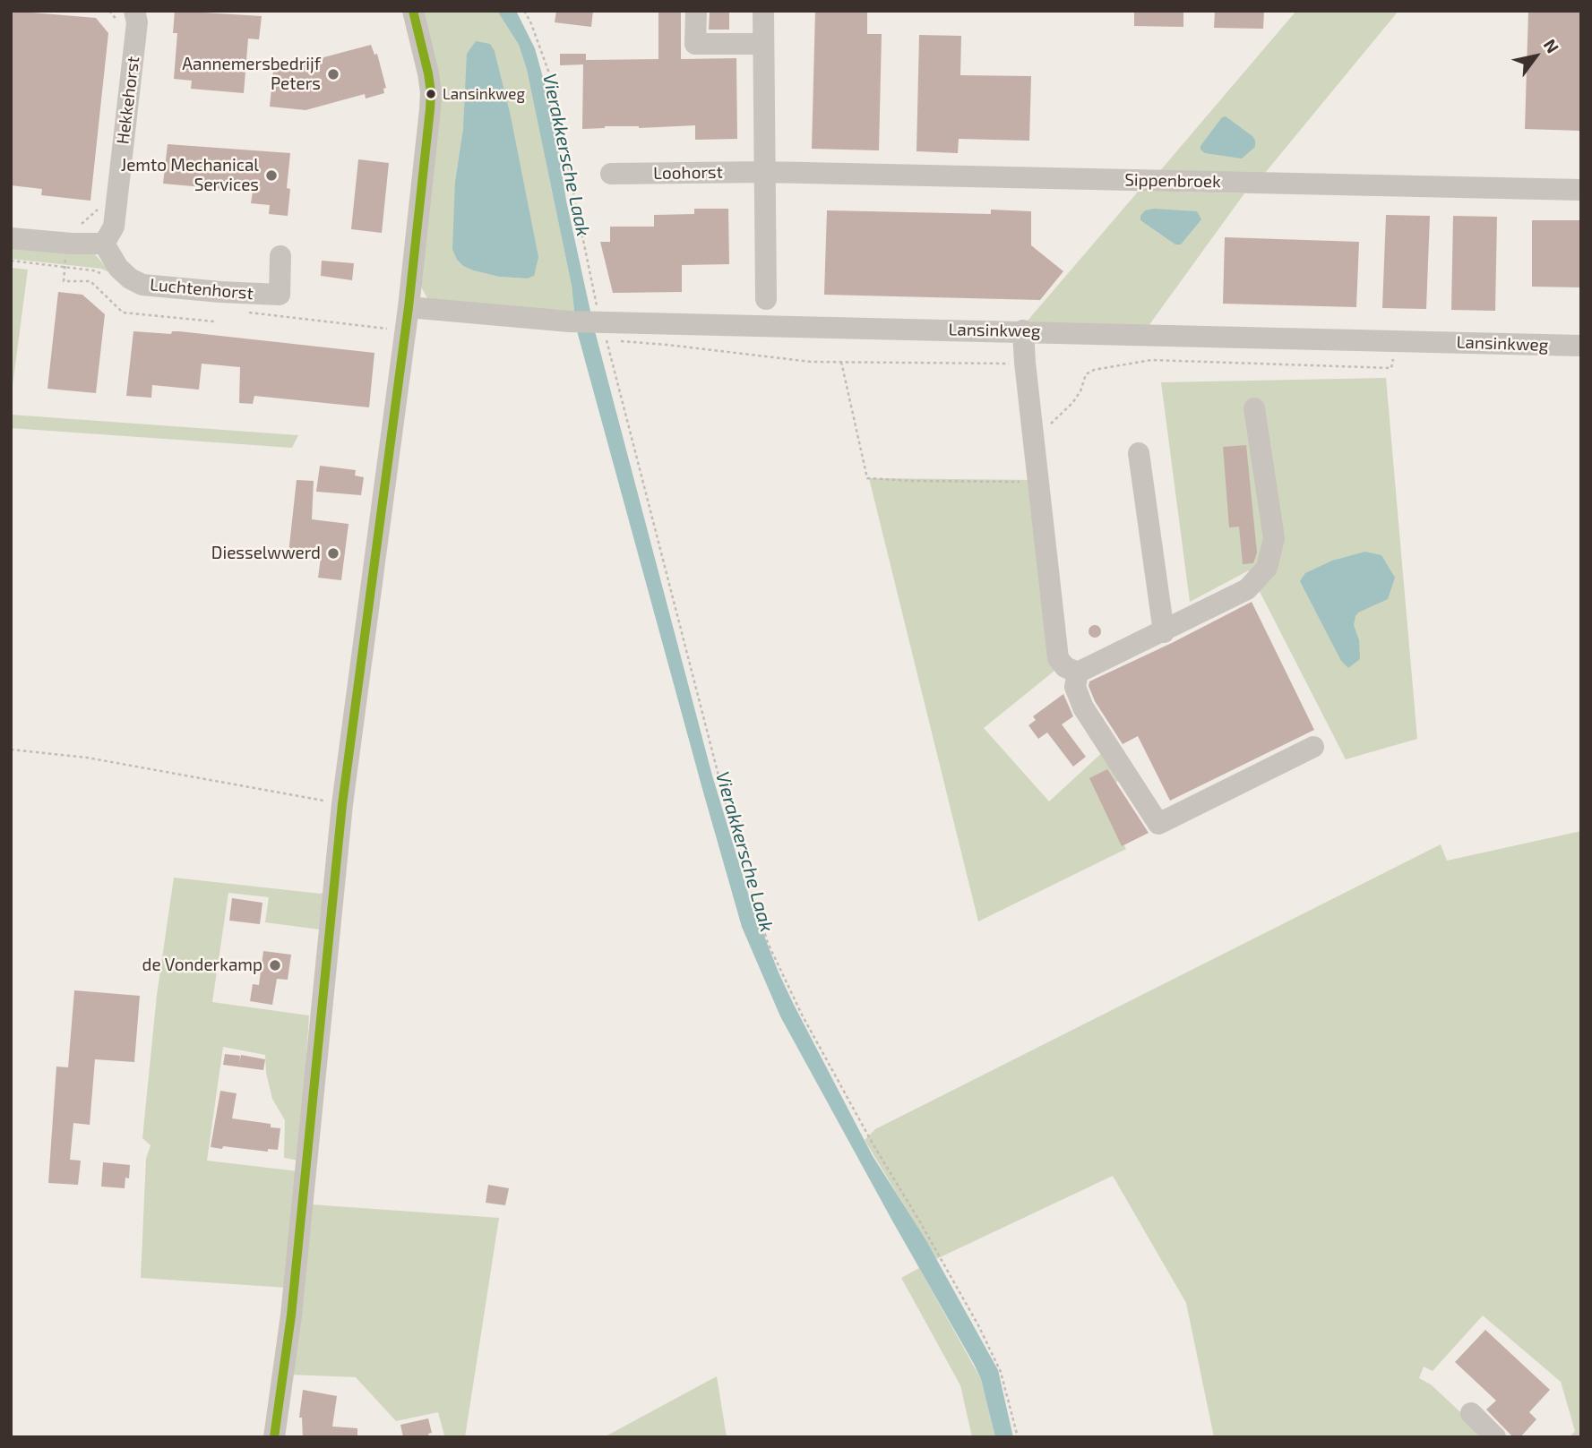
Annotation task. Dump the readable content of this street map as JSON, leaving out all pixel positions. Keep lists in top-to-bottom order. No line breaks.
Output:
{"streets":{"street":["Hekkehorst","Loohorst","Sippenbroek","Luchtenhorst","Lansinkweg"]},"crossings":[["Hekkehorst","Luchtenhorst"],["Loohorst","Sippenbroek"]],"water":["Vierakkersche Laak"],"places":["Aannemersbedrijf Peters","Lansinkweg","Jemto Mechanical Services","Diesselwwerd","de Vonderkamp"],"north":"top right"}
